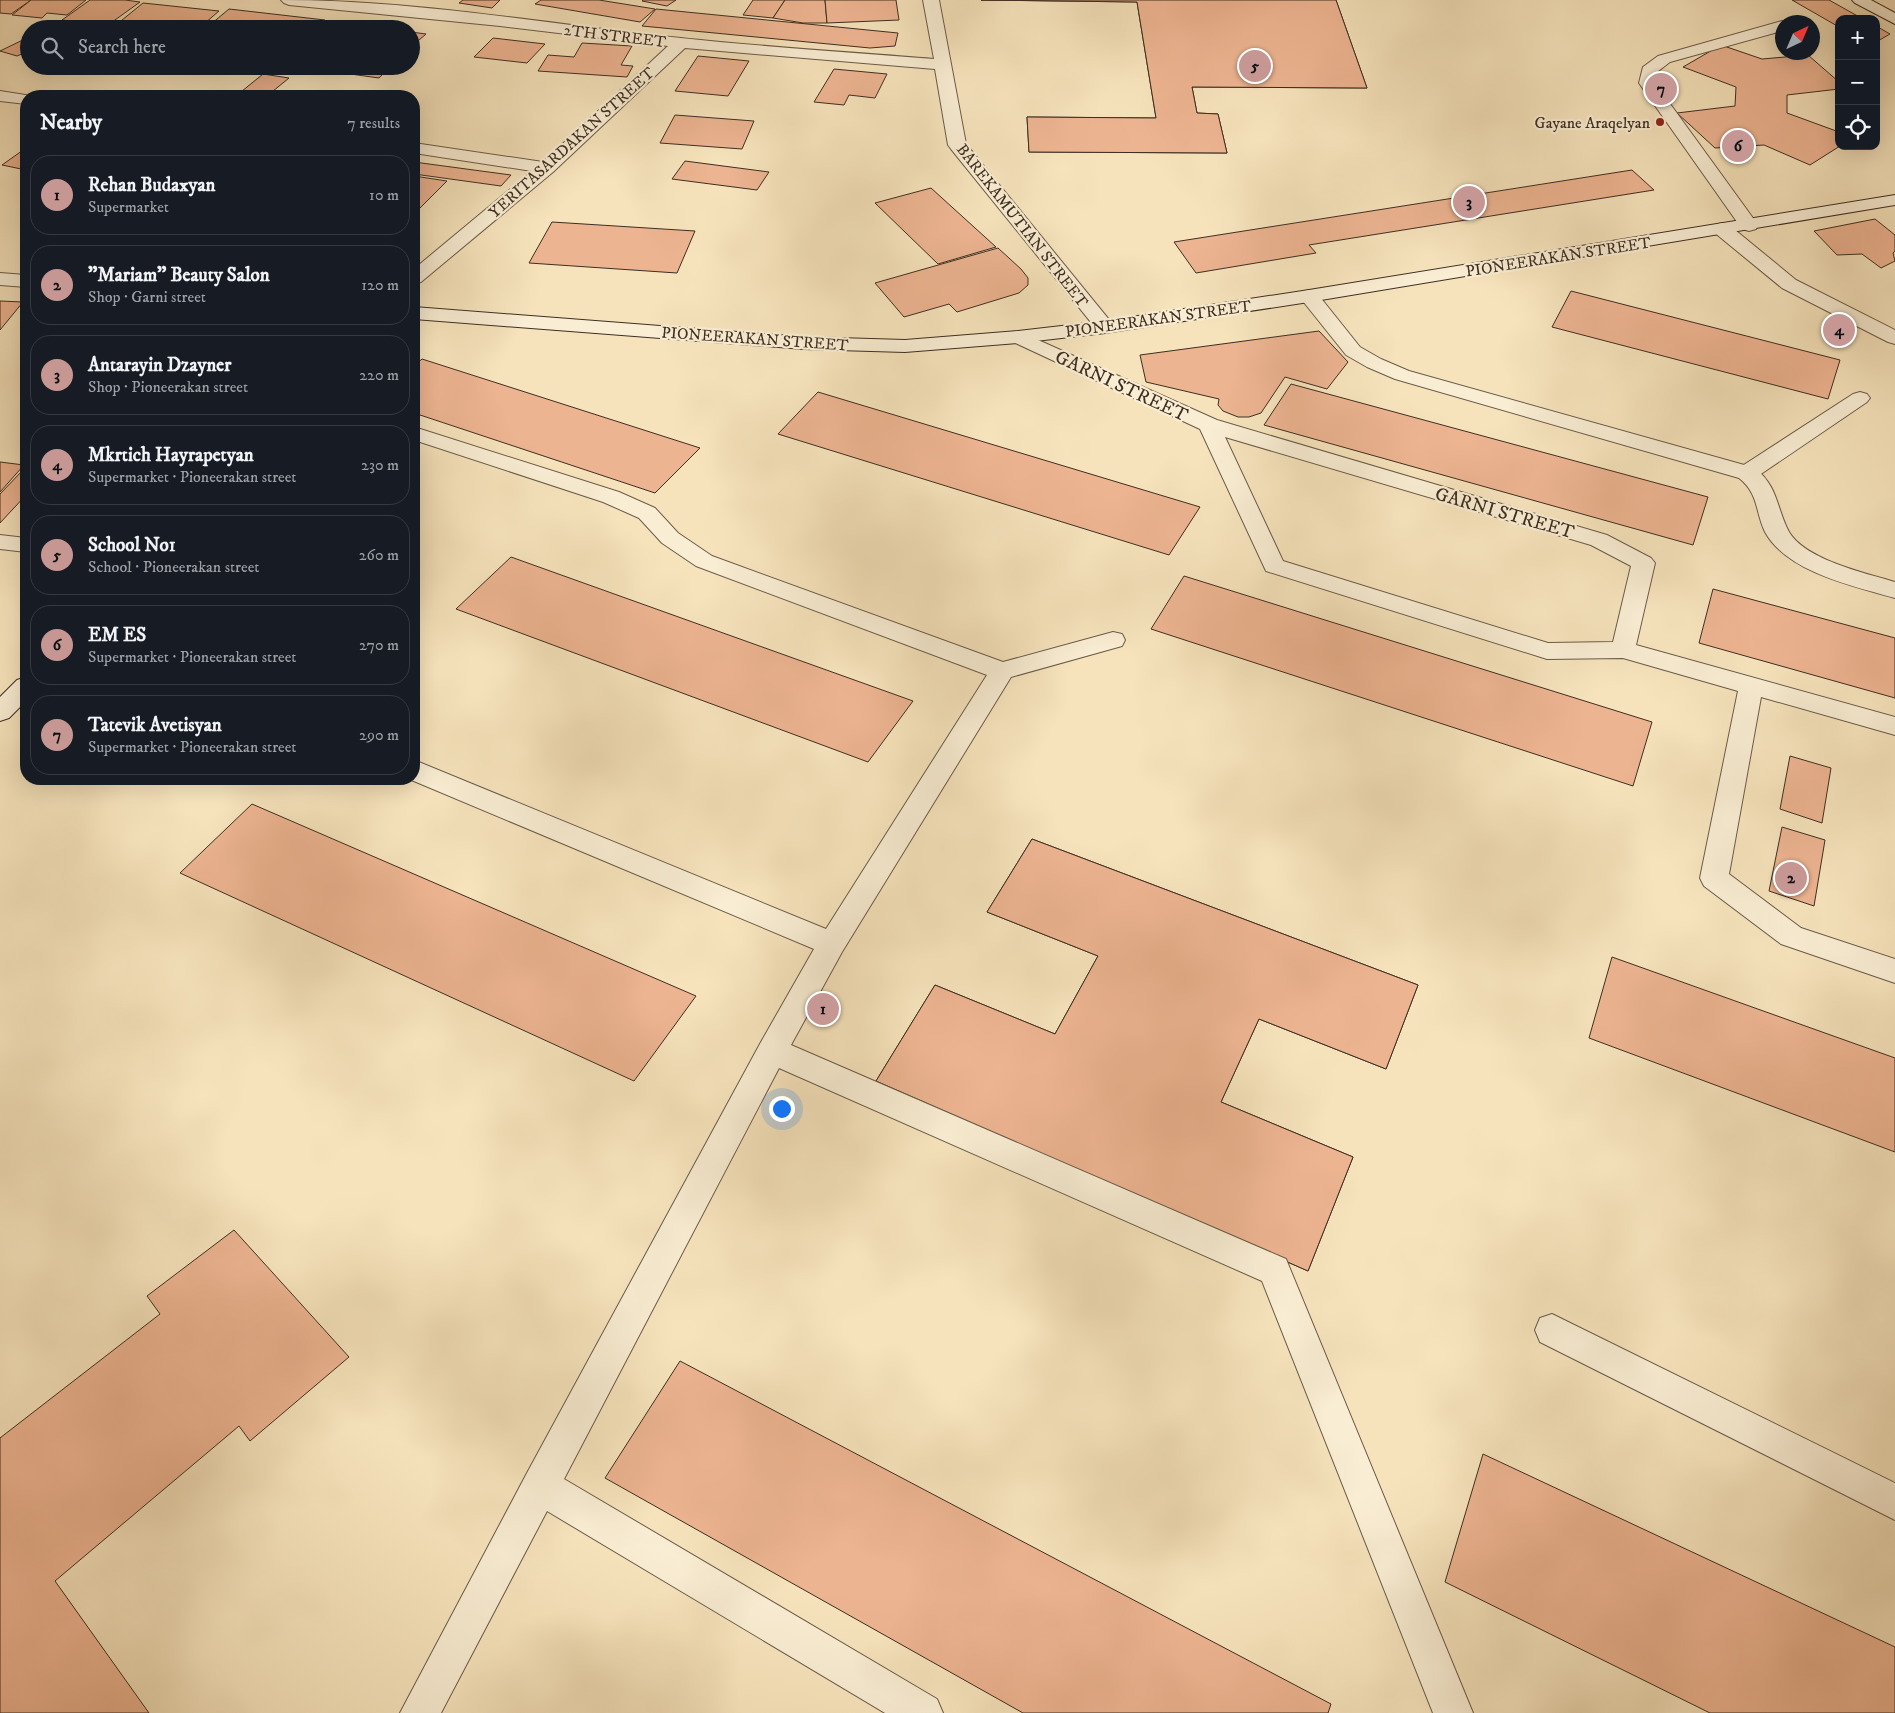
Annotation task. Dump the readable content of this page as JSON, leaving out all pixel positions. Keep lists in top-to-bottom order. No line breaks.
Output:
{"streets":{"street":["2TH STREET","YERITASARDAKAN STREET","BAREKAMUTIAN STREET","PIONEERAKAN STREET","GARNI STREET"]},"crossings":[["2TH STREET","YERITASARDAKAN STREET"],["2TH STREET","BAREKAMUTIAN STREET"],["BAREKAMUTIAN STREET","PIONEERAKAN STREET"],["PIONEERAKAN STREET","GARNI STREET"]],"places":["Gayane Araqelyan"],"north":"top right","page":{"map_buttons":["+","−"],"search":"Search here","pins":["5","7","6","3","4","2","1"],"heading":["Nearby","7 results"],"list":[{"mark":"1","name":"Rehan Budaxyan","note":"Supermarket","value":"10 m"},{"mark":"2","name":"\"Mariam\" Beauty Salon","note":"Shop · Garni street","value":"120 m"},{"mark":"3","name":"Antarayin Dzayner","note":"Shop · Pioneerakan street","value":"220 m"},{"mark":"4","name":"Mkrtich Hayrapetyan","note":"Supermarket · Pioneerakan street","value":"230 m"},{"mark":"5","name":"School No1","note":"School · Pioneerakan street","value":"260 m"},{"mark":"6","name":"EM ES","note":"Supermarket · Pioneerakan street","value":"270 m"},{"mark":"7","name":"Tatevik Avetisyan","note":"Supermarket · Pioneerakan street","value":"290 m"}]}}
